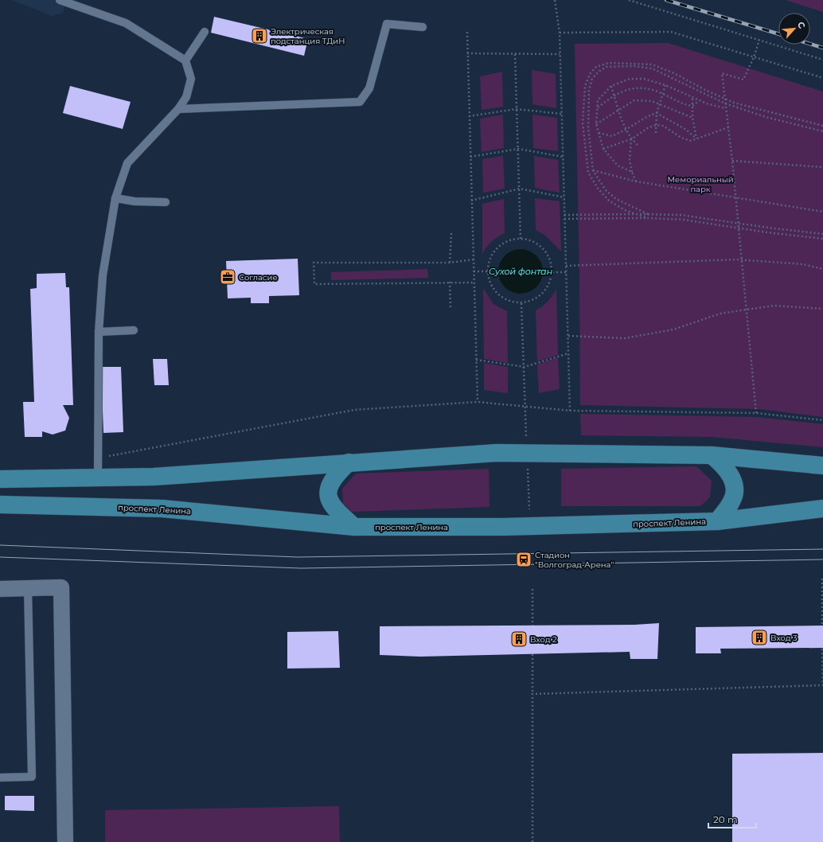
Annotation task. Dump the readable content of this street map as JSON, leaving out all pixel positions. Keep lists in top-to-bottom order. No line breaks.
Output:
{"streets":{"main road":["проспект Ленина"]},"water":["Сухой фонтан"],"parks":["Мемориальный парк"],"places":{"building":["Электрическая подстанция ТДиН","Вход 3","Вход 2"],"office":["Согласие"],"station":["Стадион \"Волгоград-Арена\""]},"scale_bar":"20 m","north":"top right"}
